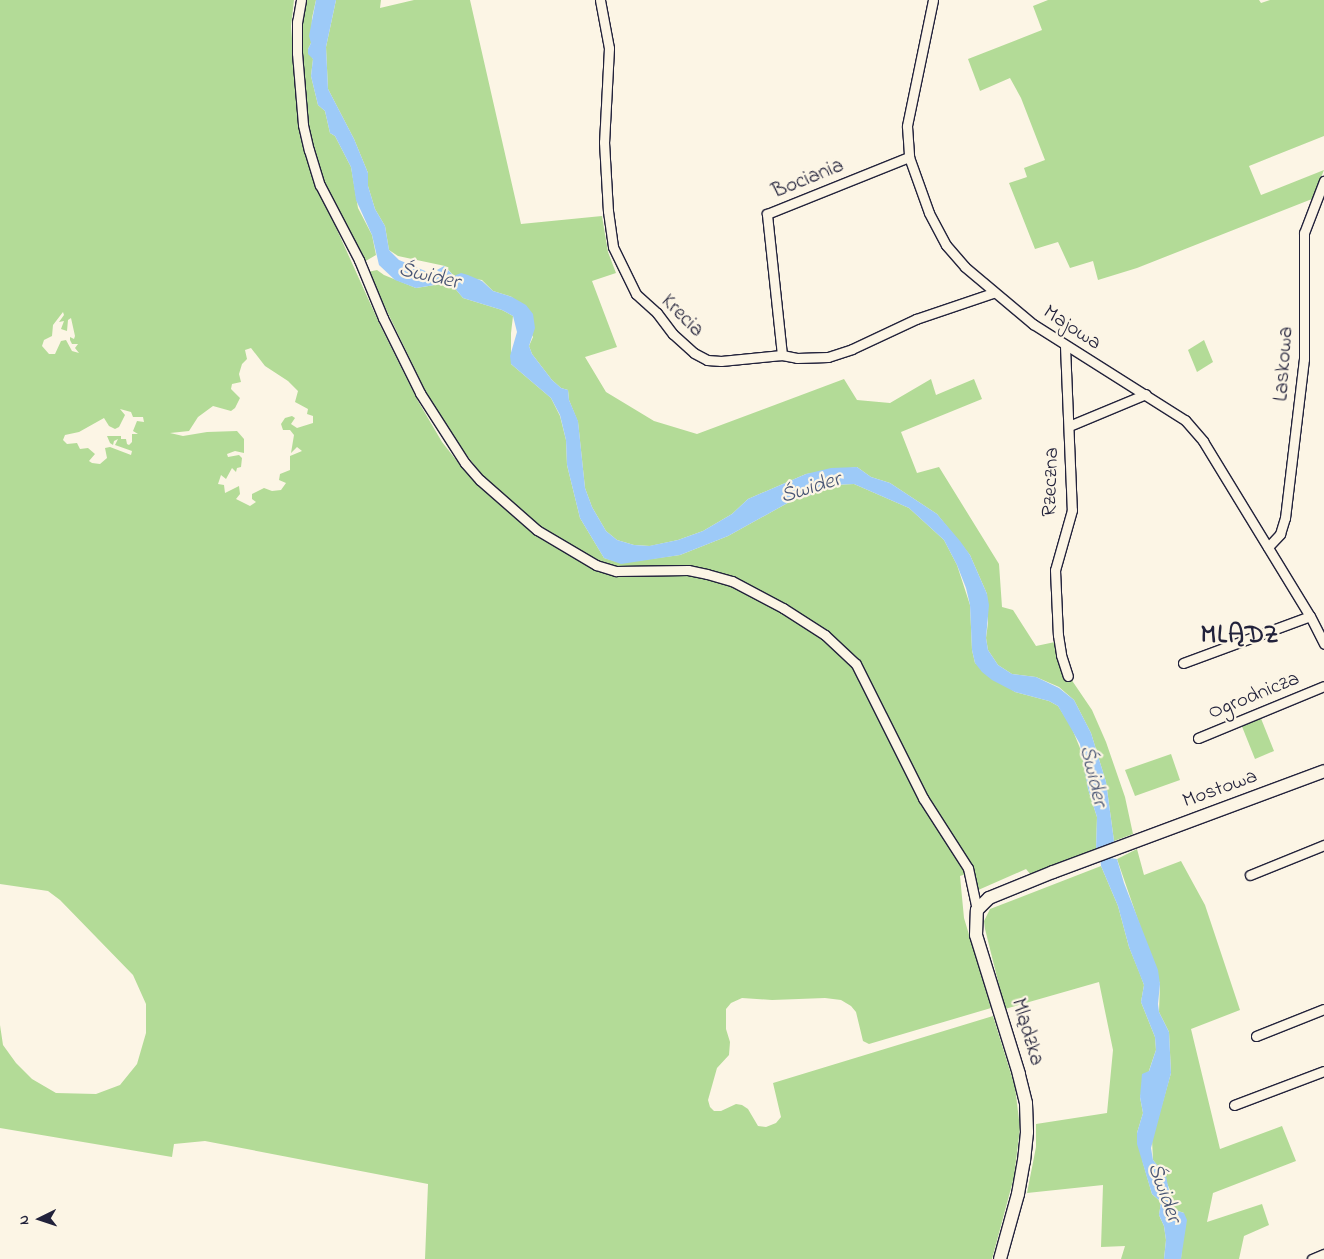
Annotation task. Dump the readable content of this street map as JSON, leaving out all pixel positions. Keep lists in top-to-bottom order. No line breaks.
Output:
{"streets":{"street":["Bociania","Krecia","Majowa","Laskowa","Rzeczna","Ogrodnicza","Mostowa","Mlądzka"]},"crossings":[["Bociania","Krecia"],["Bociania","Majowa"],["Krecia","Majowa"],["Majowa","Laskowa"],["Majowa","Rzeczna"],["Mostowa","Mlądzka"]],"districts":["MLĄDZ"],"water":["Świder"],"north":"left"}
